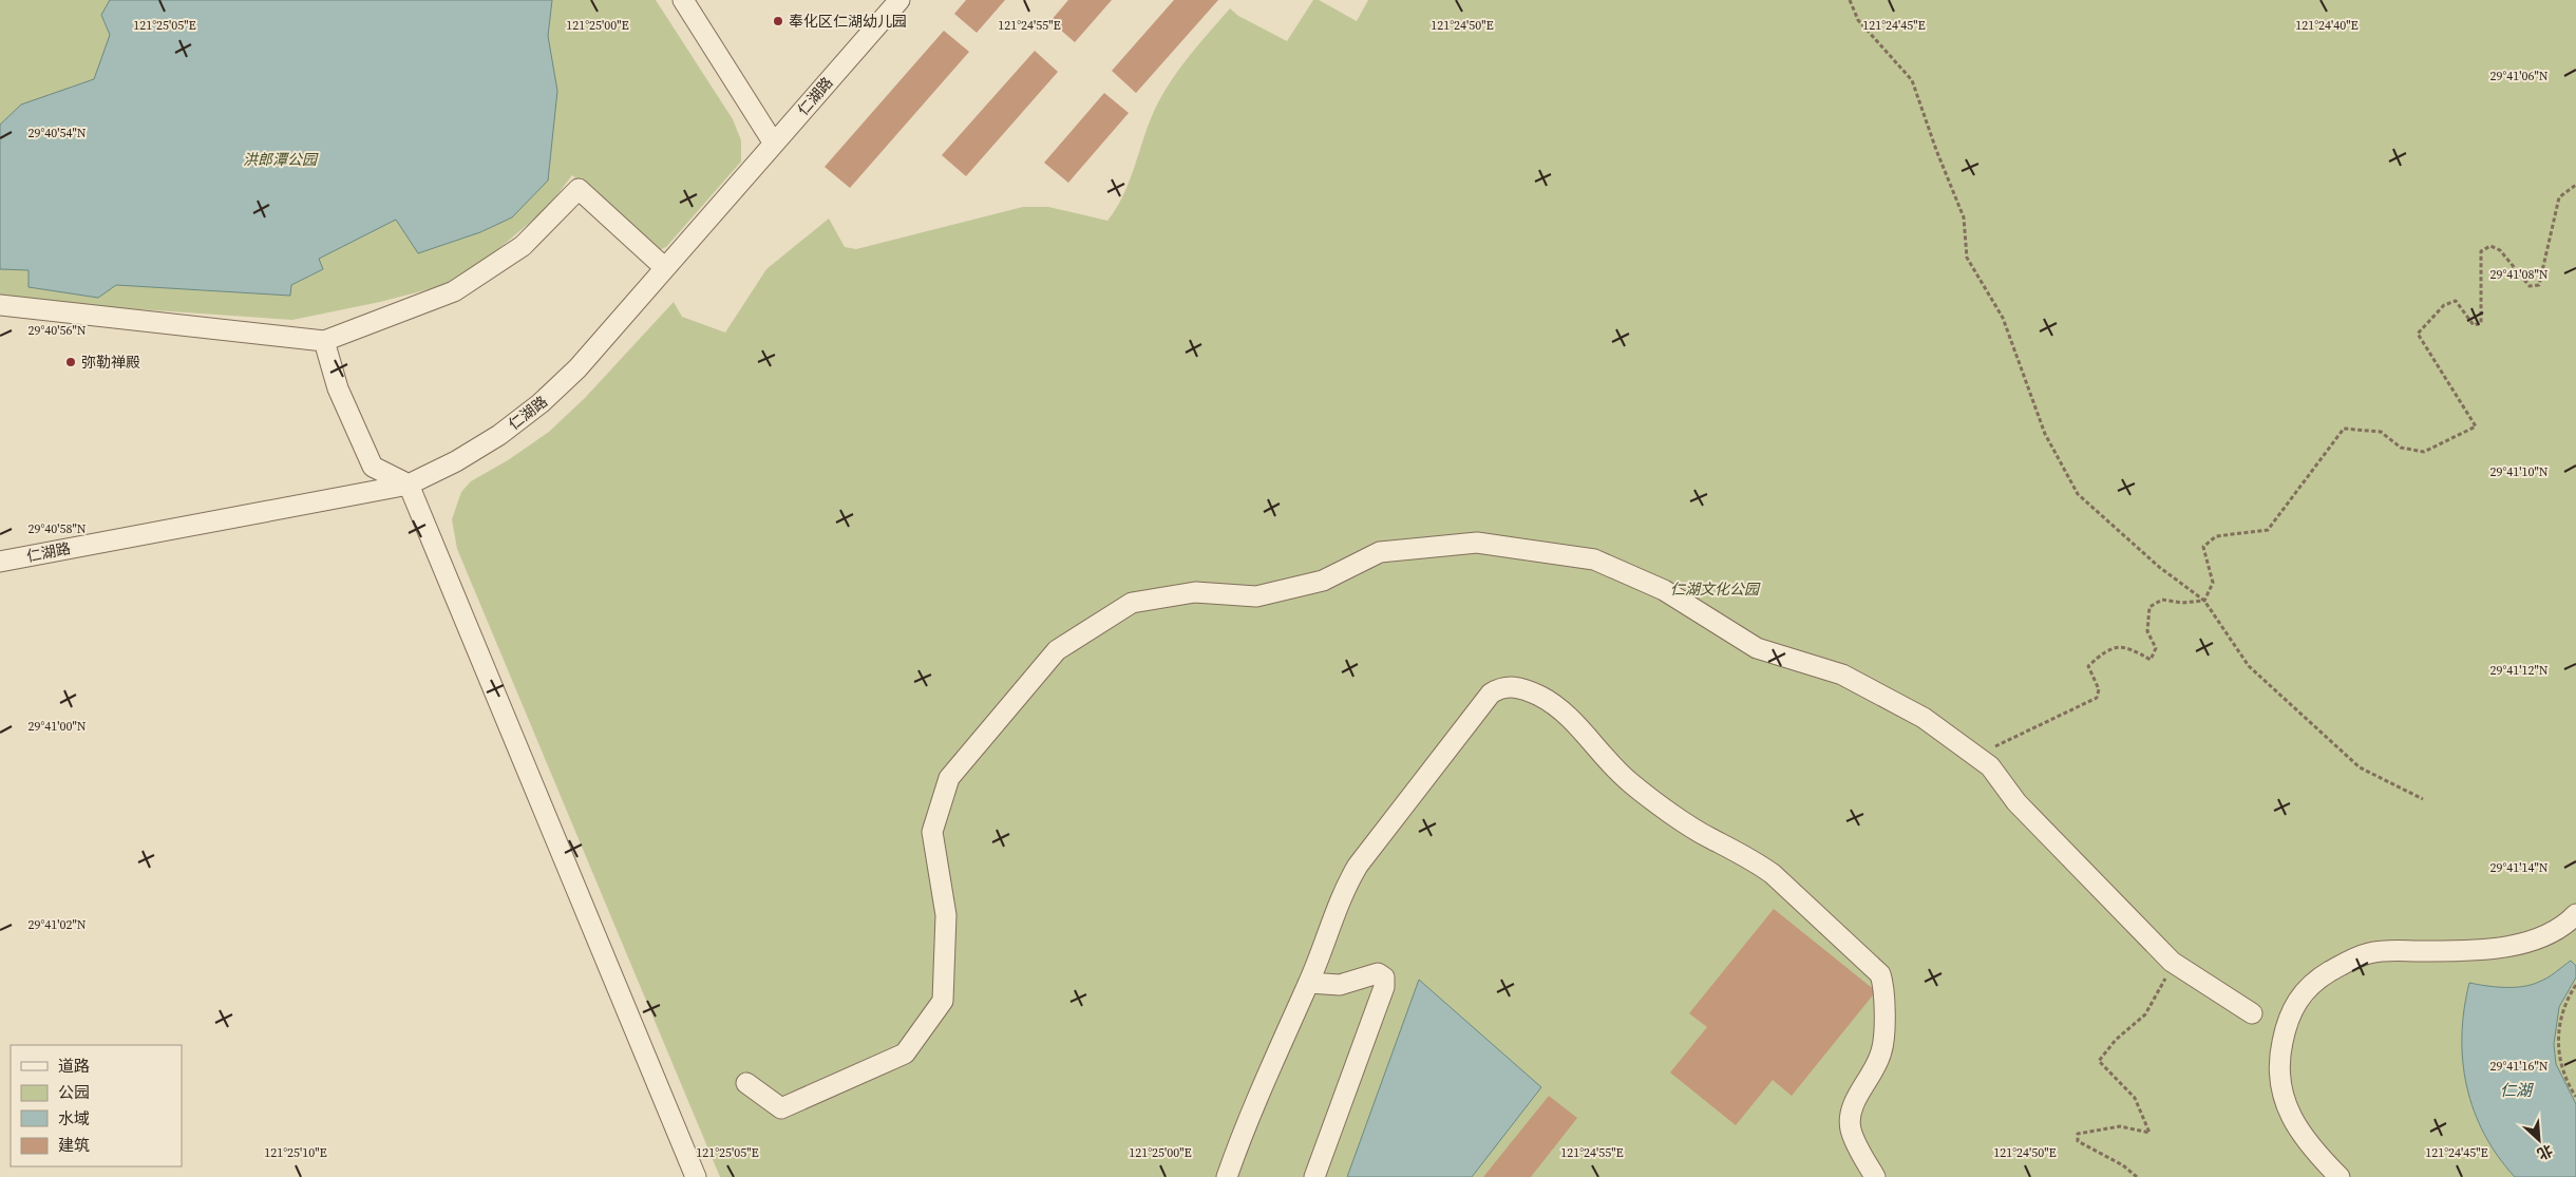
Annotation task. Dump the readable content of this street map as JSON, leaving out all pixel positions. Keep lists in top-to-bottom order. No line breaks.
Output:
{"streets":{"street":["仁湖路"]},"water":["仁湖"],"parks":["洪郎潭公园","仁湖文化公园"],"places":["奉化区仁湖幼儿园","弥勒禅殿"],"legend":["道路","公园","水域","建筑"],"north":"bottom right","coordinates":["121°25'05\"E","121°25'00\"E","121°24'55\"E","121°24'50\"E","121°24'45\"E","121°24'40\"E","29°41'06\"N","29°40'54\"N","29°41'08\"N","29°40'56\"N","29°41'10\"N","29°40'58\"N","29°41'12\"N","29°41'00\"N","29°41'14\"N","29°41'02\"N","29°41'16\"N","121°25'10\"E"]}
